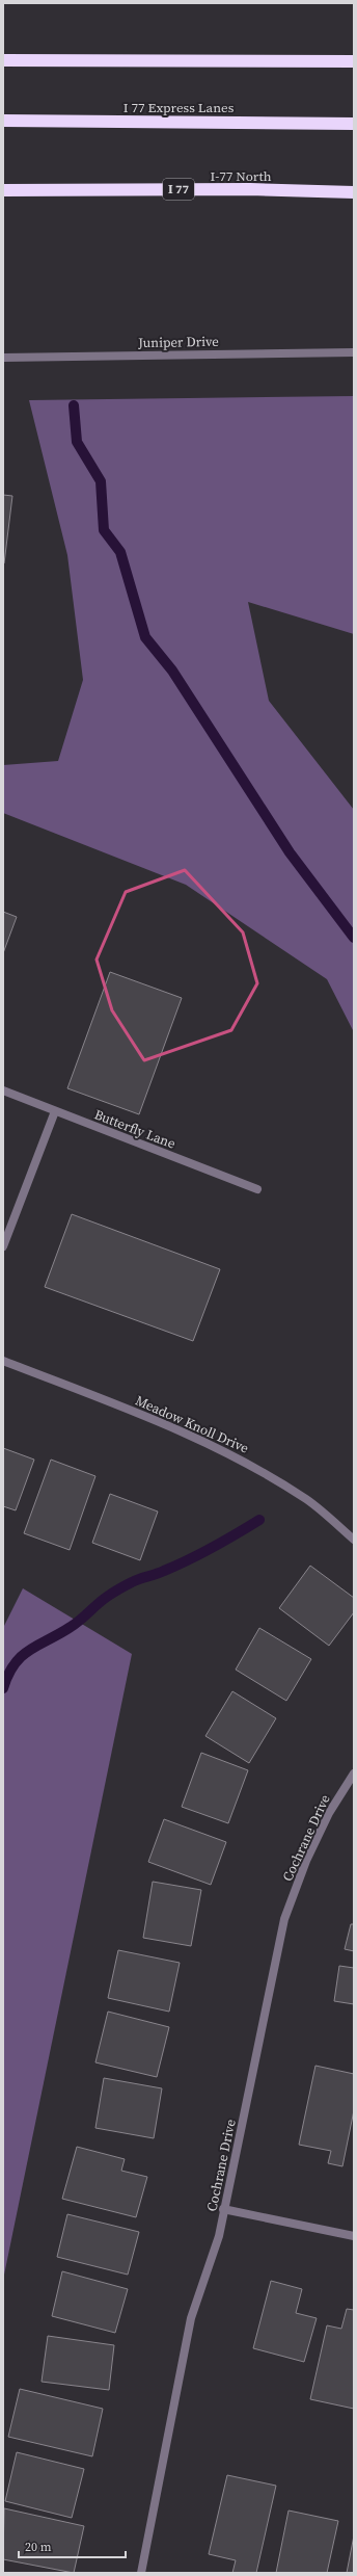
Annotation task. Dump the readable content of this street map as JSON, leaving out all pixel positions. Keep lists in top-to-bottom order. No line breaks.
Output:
{"streets":{"highway":["I 77 Express Lanes","I-77 North","I 77"],"street":["Juniper Drive","Butterfly Lane","Meadow Knoll Drive","Cochrane Drive"]},"scale_bar":"20 m"}
